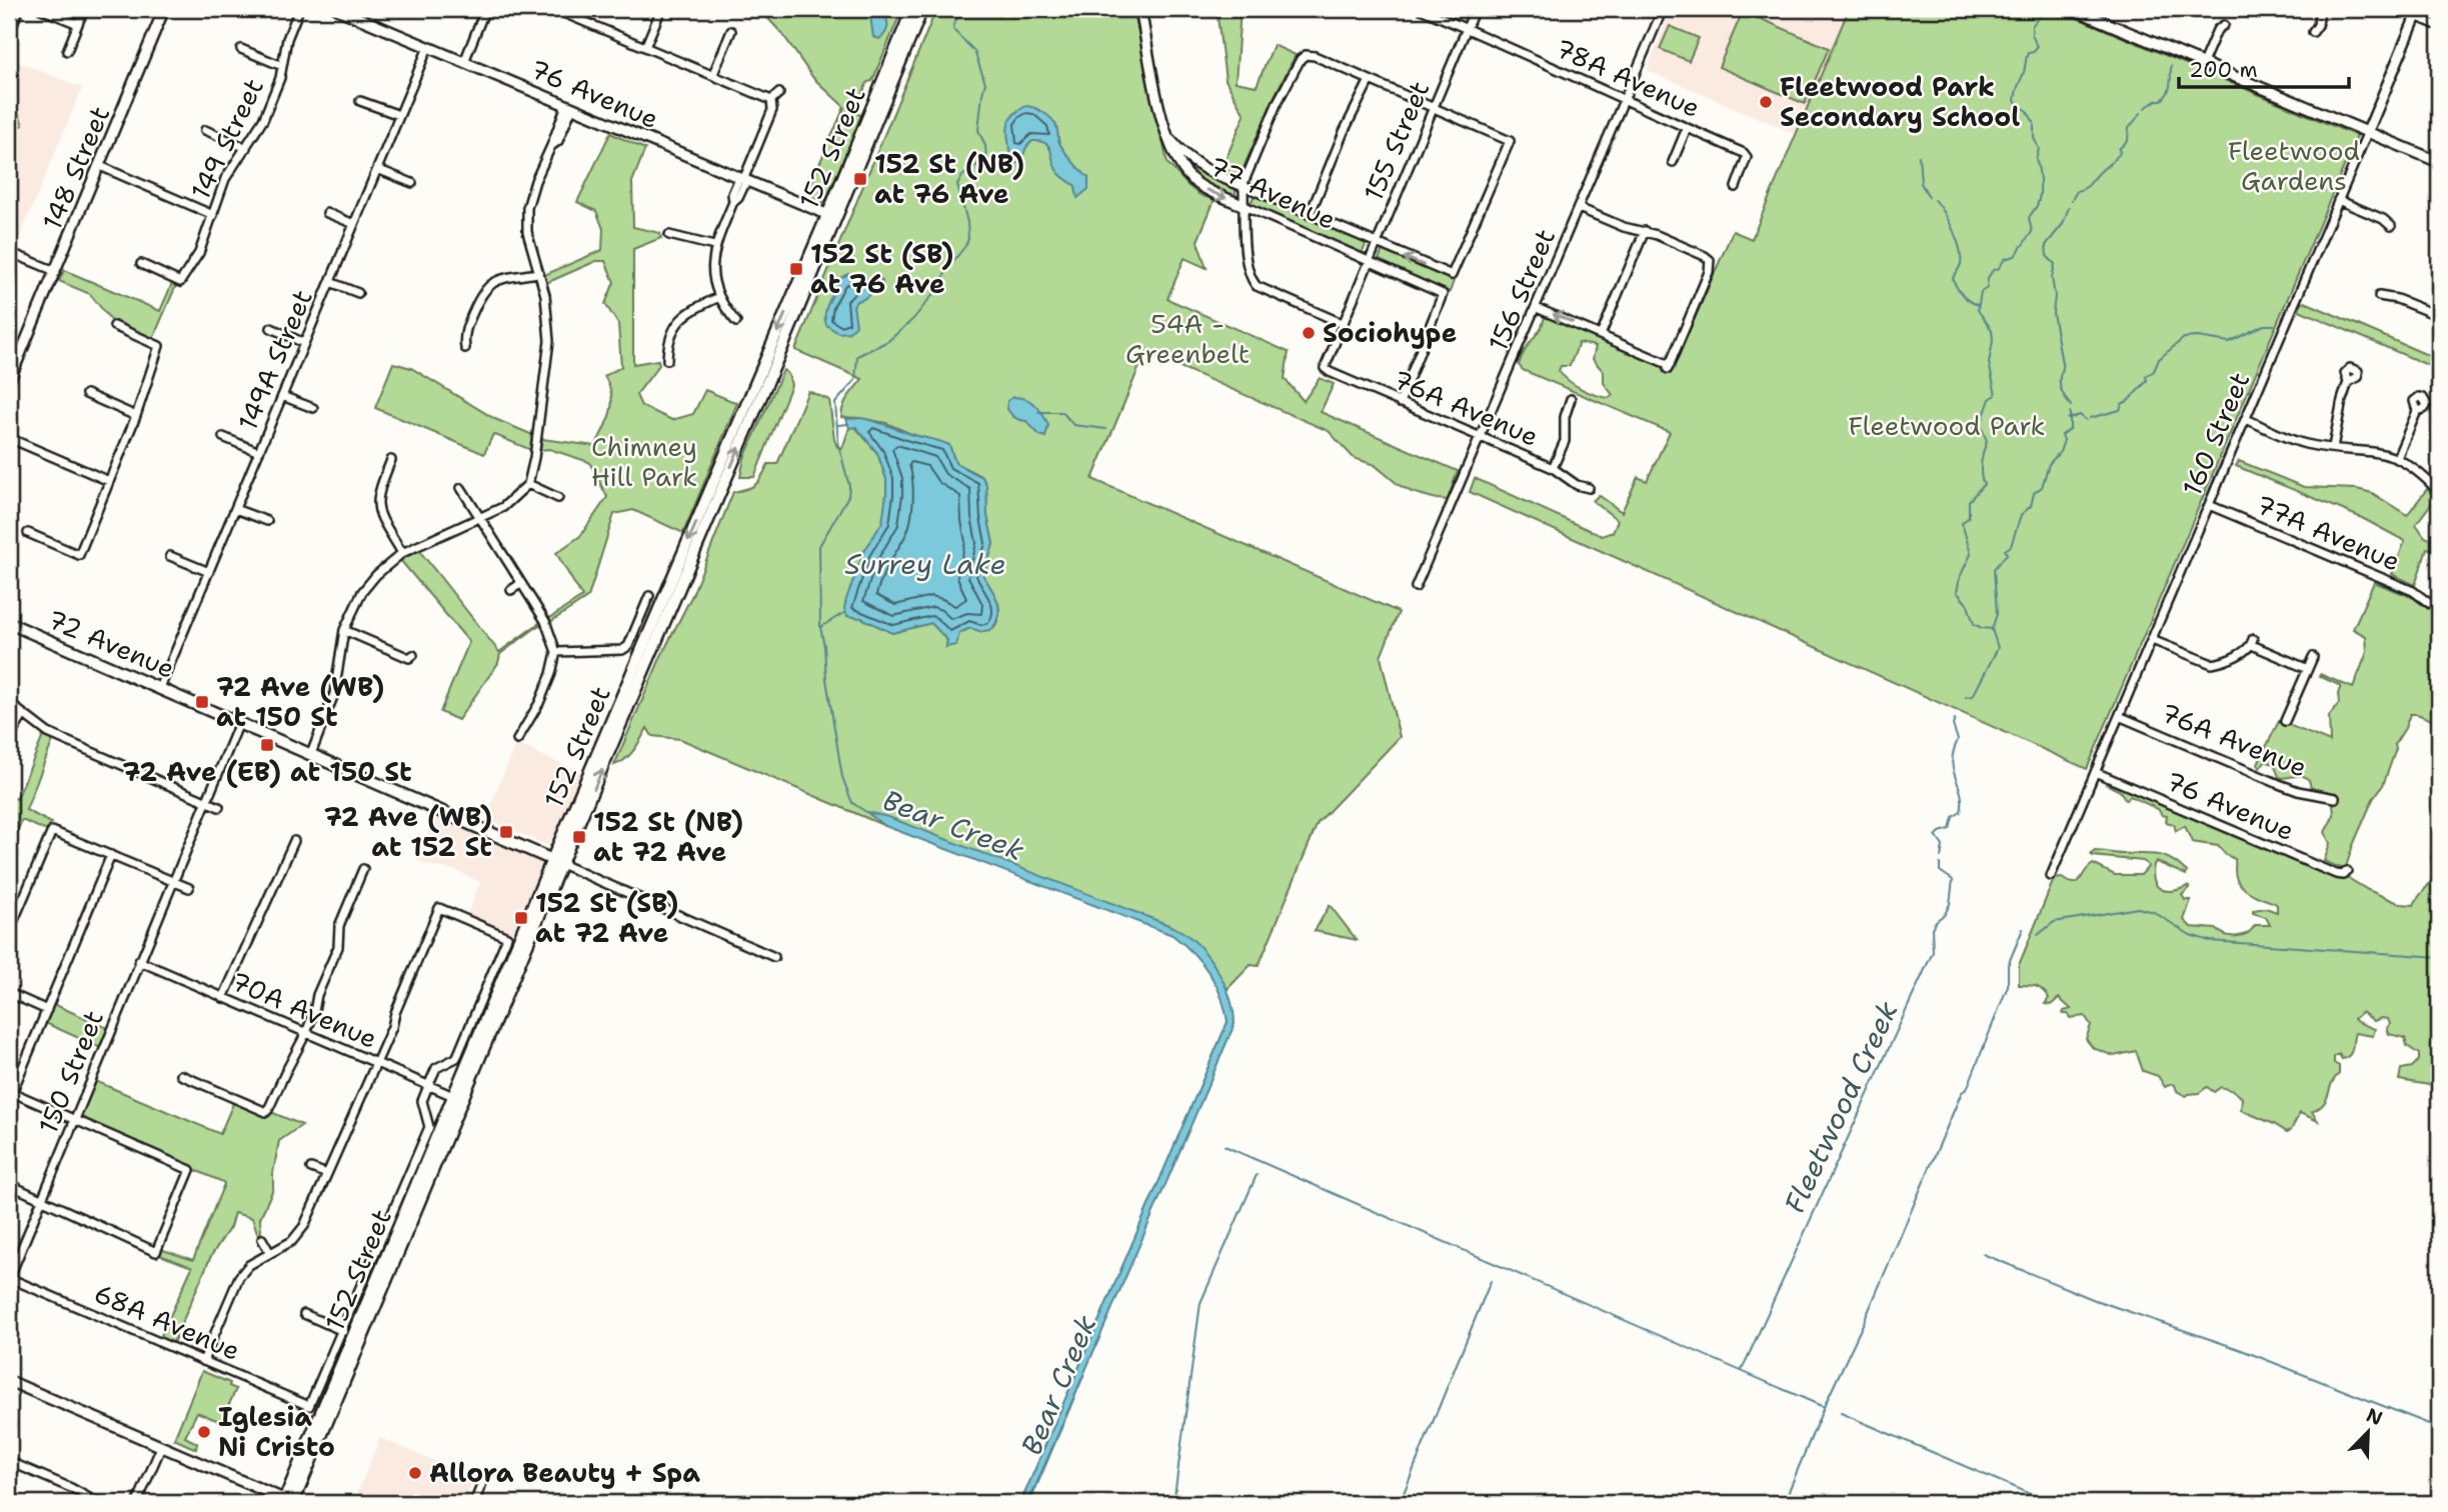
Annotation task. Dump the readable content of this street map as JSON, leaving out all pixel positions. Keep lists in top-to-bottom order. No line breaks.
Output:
{"streets":{"main road":["152 Street","72 Avenue"],"street":["78A Avenue","76 Avenue","149 Street","155 Street","148 Street","77 Avenue","156 Street","149A Street","76A Avenue","160 Street","77A Avenue","70A Avenue","150 Street","68A Avenue"]},"crossings":[["78A Avenue","155 Street"],["78A Avenue","156 Street"],["76 Avenue","152 Street"],["76 Avenue","149A Street"],["76 Avenue","160 Street"],["155 Street","77 Avenue"],["155 Street","76A Avenue"],["152 Street","72 Avenue"],["152 Street","70A Avenue"],["77 Avenue","76A Avenue"],["156 Street","76A Avenue"],["149A Street","72 Avenue"],["76A Avenue","160 Street"],["160 Street","77A Avenue"],["72 Avenue","150 Street"],["70A Avenue","150 Street"],["150 Street","68A Avenue"]],"water":["Surrey Lake","Bear Creek","Fleetwood Creek"],"parks":["Fleetwood Gardens","54A - Greenbelt","Fleetwood Park","Chimney Hill Park"],"places":{"other":["Fleetwood Park Secondary School","Sociohype","Iglesia Ni Cristo","Allora Beauty + Spa"],"transit":["152 St (NB) at 76 Ave","152 St (SB) at 76 Ave","72 Ave (WB) at 150 St","72 Ave (EB) at 150 St","72 Ave (WB) at 152 St","152 St (NB) at 72 Ave","152 St (SB) at 72 Ave"]},"scale_bar":"200 m","north":"top right"}
